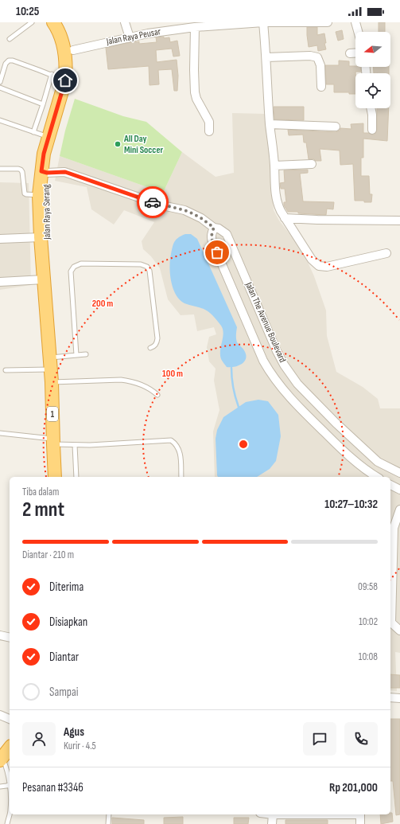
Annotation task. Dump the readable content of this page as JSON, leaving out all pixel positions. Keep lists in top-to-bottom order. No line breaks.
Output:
{"streets":{"highway":["Jalan Raya Serang","1"],"street":["Jalan Raya Peusar","Jalan The Avenue Boulevard"]},"crossings":[["Jalan Raya Peusar","Jalan Raya Serang"],["Jalan Raya Serang","Jalan The Avenue Boulevard"]],"places":["All Day Mini Soccer"],"north":"left","page":{"status":"10:25","heading":["2 mnt","Tiba dalam","10:27–10:32"],"panel":["Agus","Kurir · 4.5","Pesanan #3346","Rp 201,000"],"bar":"Diantar · 210 m","list":[["Diterima","09:58"],["Disiapkan","10:02"],["Diantar","10:08"],"Sampai"]},"rings":["200 m","100 m"]}
